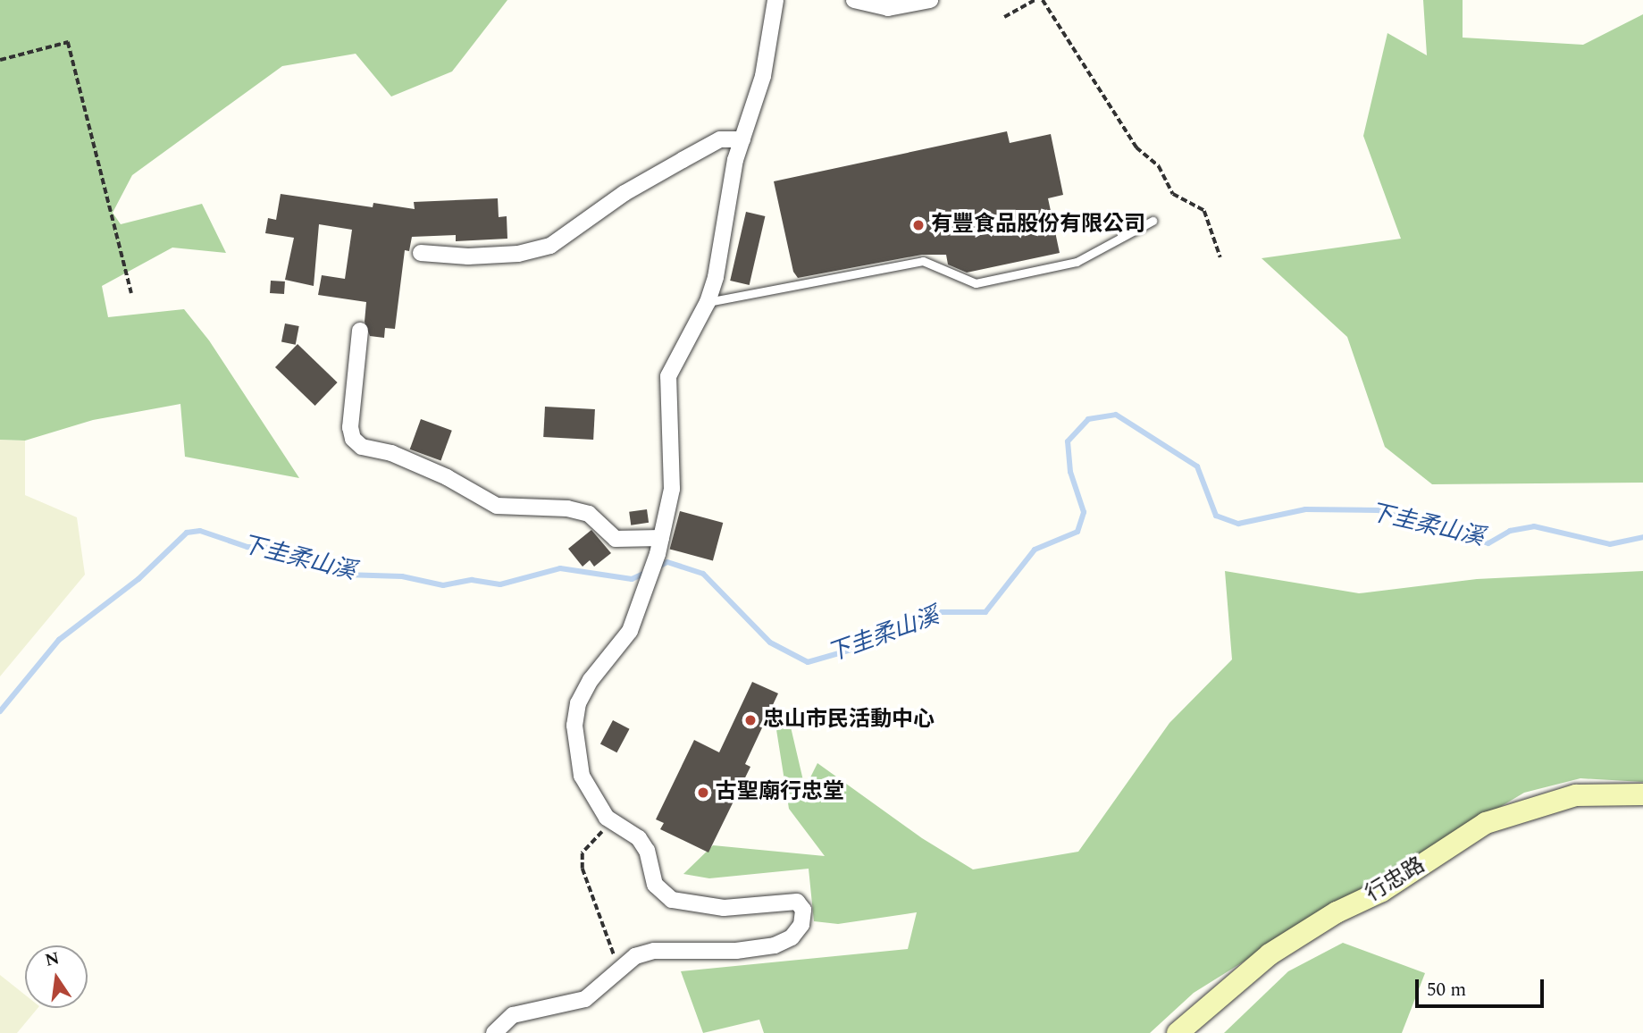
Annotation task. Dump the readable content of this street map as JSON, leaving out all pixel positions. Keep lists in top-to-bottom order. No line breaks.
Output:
{"streets":{"street":["行忠路"]},"water":["下圭柔山溪"],"places":["有豐食品股份有限公司","忠山市民活動中心","古聖廟行忠堂"],"scale_bar":"50 m","north":"top"}
